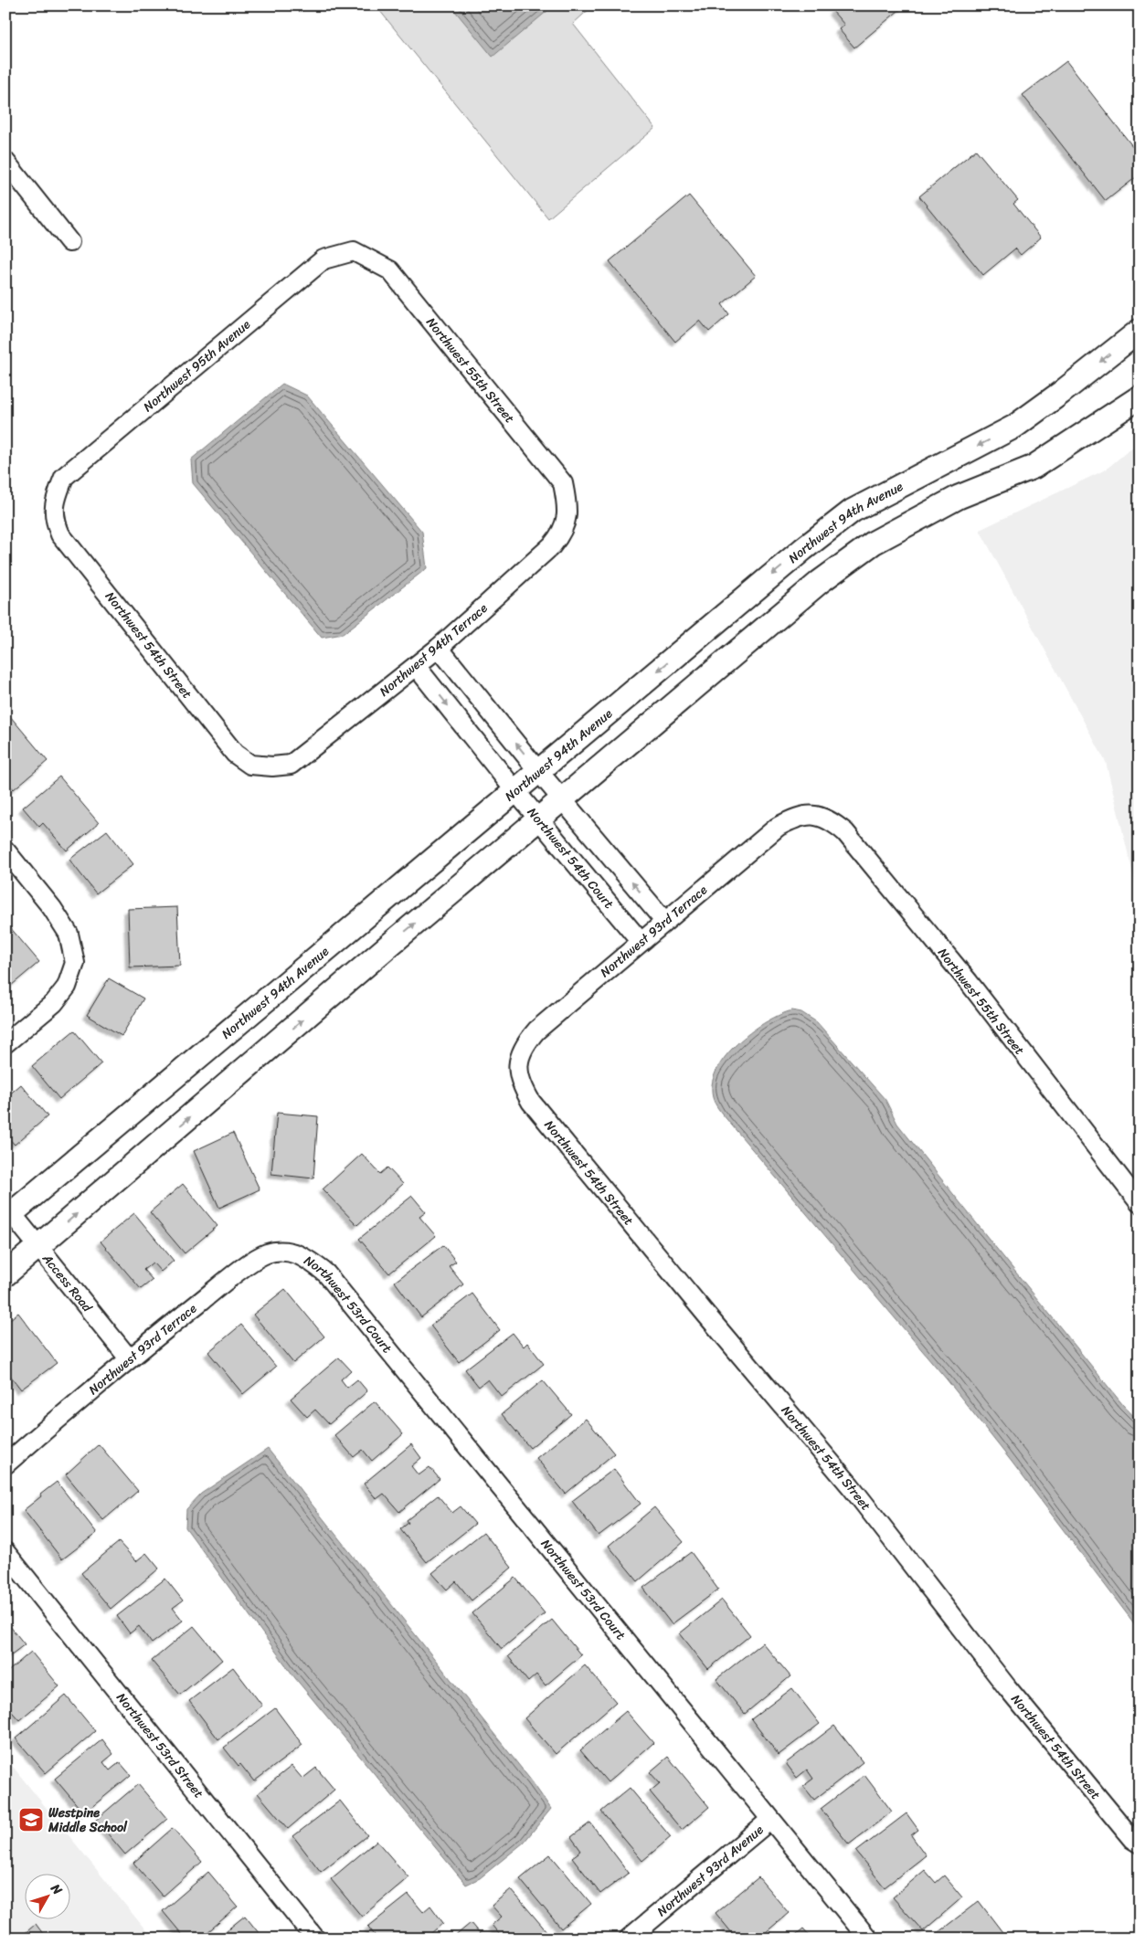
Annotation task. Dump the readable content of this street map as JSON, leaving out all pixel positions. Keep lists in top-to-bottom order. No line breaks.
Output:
{"streets":{"street":["Northwest 95th Avenue","Northwest 55th Street","Northwest 94th Avenue","Northwest 54th Street","Northwest 94th Terrace","Northwest 54th Court","Northwest 93rd Terrace","Access Road","Northwest 53rd Court","Northwest 53rd Street","Northwest 93rd Avenue"]},"crossings":[["Northwest 95th Avenue","Northwest 55th Street"],["Northwest 95th Avenue","Northwest 54th Street"],["Northwest 55th Street","Northwest 94th Terrace"],["Northwest 55th Street","Northwest 93rd Terrace"],["Northwest 94th Avenue","Northwest 54th Court"],["Northwest 94th Avenue","Access Road"],["Northwest 54th Street","Northwest 94th Terrace"],["Northwest 54th Street","Northwest 93rd Terrace"],["Northwest 94th Terrace","Northwest 54th Court"],["Northwest 54th Court","Northwest 93rd Terrace"],["Northwest 93rd Terrace","Access Road"],["Northwest 93rd Terrace","Northwest 53rd Court"],["Northwest 53rd Court","Northwest 93rd Avenue"]],"places":{"school or university":["Westpine Middle School"]},"north":"top right"}
